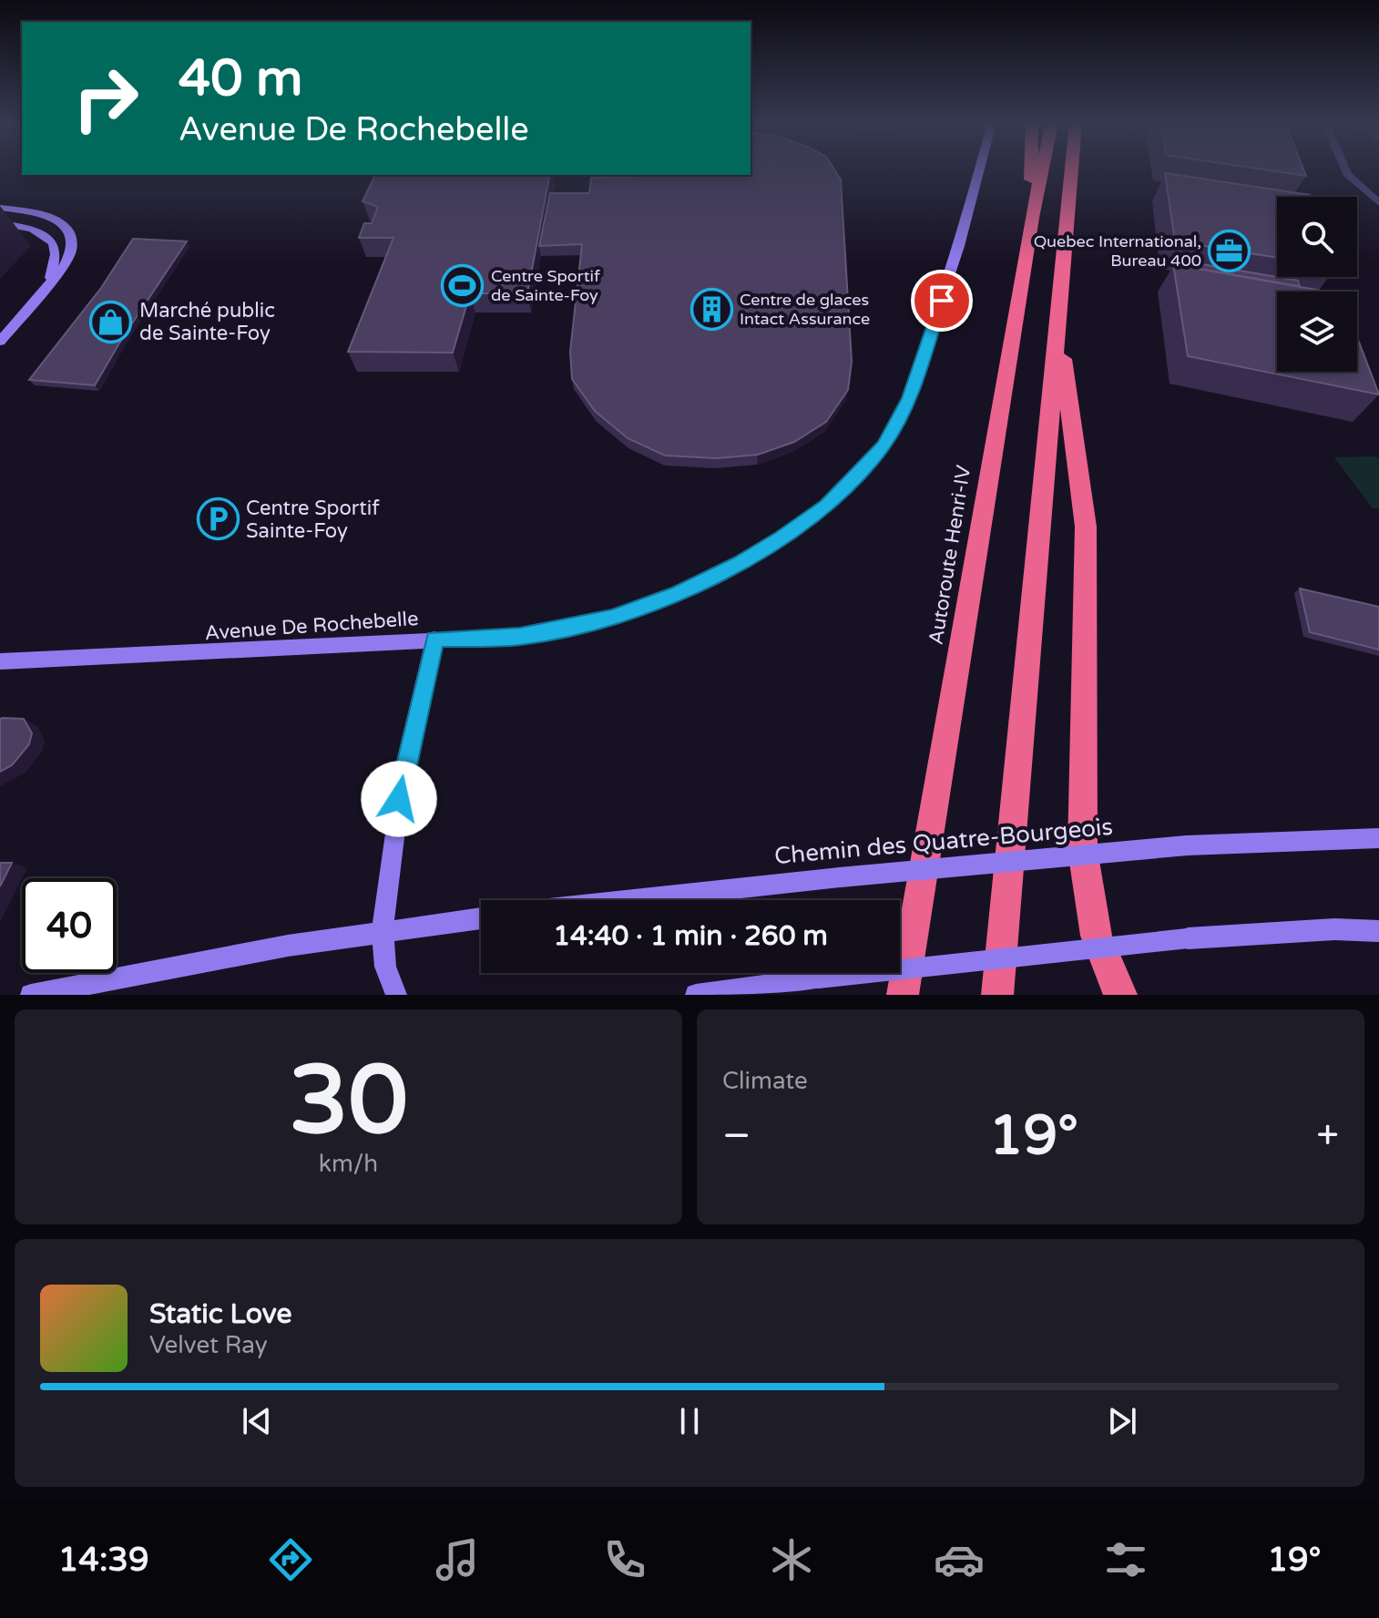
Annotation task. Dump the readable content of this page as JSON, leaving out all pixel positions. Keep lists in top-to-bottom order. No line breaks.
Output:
{"streets":{"highway":["Autoroute Henri-IV"],"street":["Avenue De Rochebelle","Chemin des Quatre-Bourgeois"]},"places":{"office":["Quebec International, Bureau 400"],"sports":["Centre Sportif de Sainte-Foy"],"building":["Centre de glaces Intact Assurance"],"shop":["Marché public de Sainte-Foy"],"parking":["Centre Sportif Sainte-Foy"]},"page":{"turn":["40 m","Avenue De Rochebelle"],"limit":"40","trip":"14:40 · 1 min · 260 m","tile":[["30","km/h"],"Climate"],"heat":["−","19°","+"],"song":["Static Love","Velvet Ray"],"tabs":["14:39","19°"]}}
